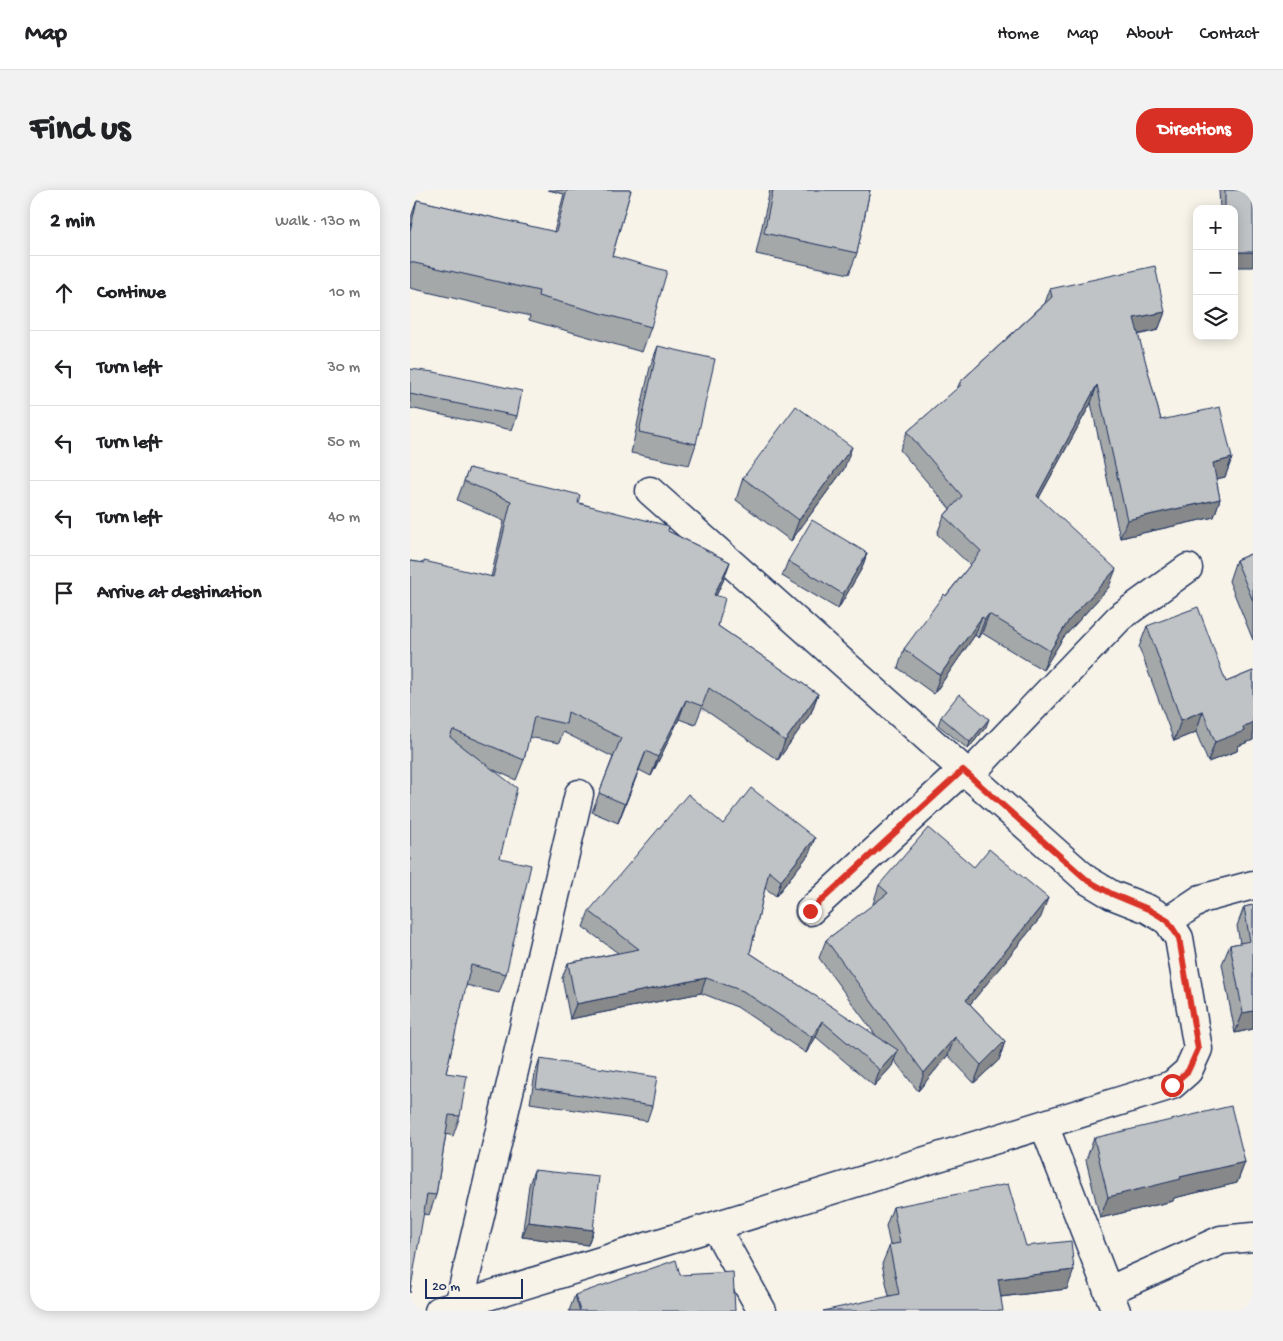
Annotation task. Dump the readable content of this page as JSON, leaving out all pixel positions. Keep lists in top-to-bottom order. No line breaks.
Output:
{"scale_bar":"20 m","page":{"header":"Map","nav":["Home","Map","About","Contact"],"buttons":"Directions","title":"Find us","heading":["2 min","Walk · 130 m"],"map_buttons":["+","−"],"list":[["Continue","10 m"],["Turn left","30 m"],["Turn left","50 m"],["Turn left","40 m"],"Arrive at destination"],"scale":"20 m"}}
